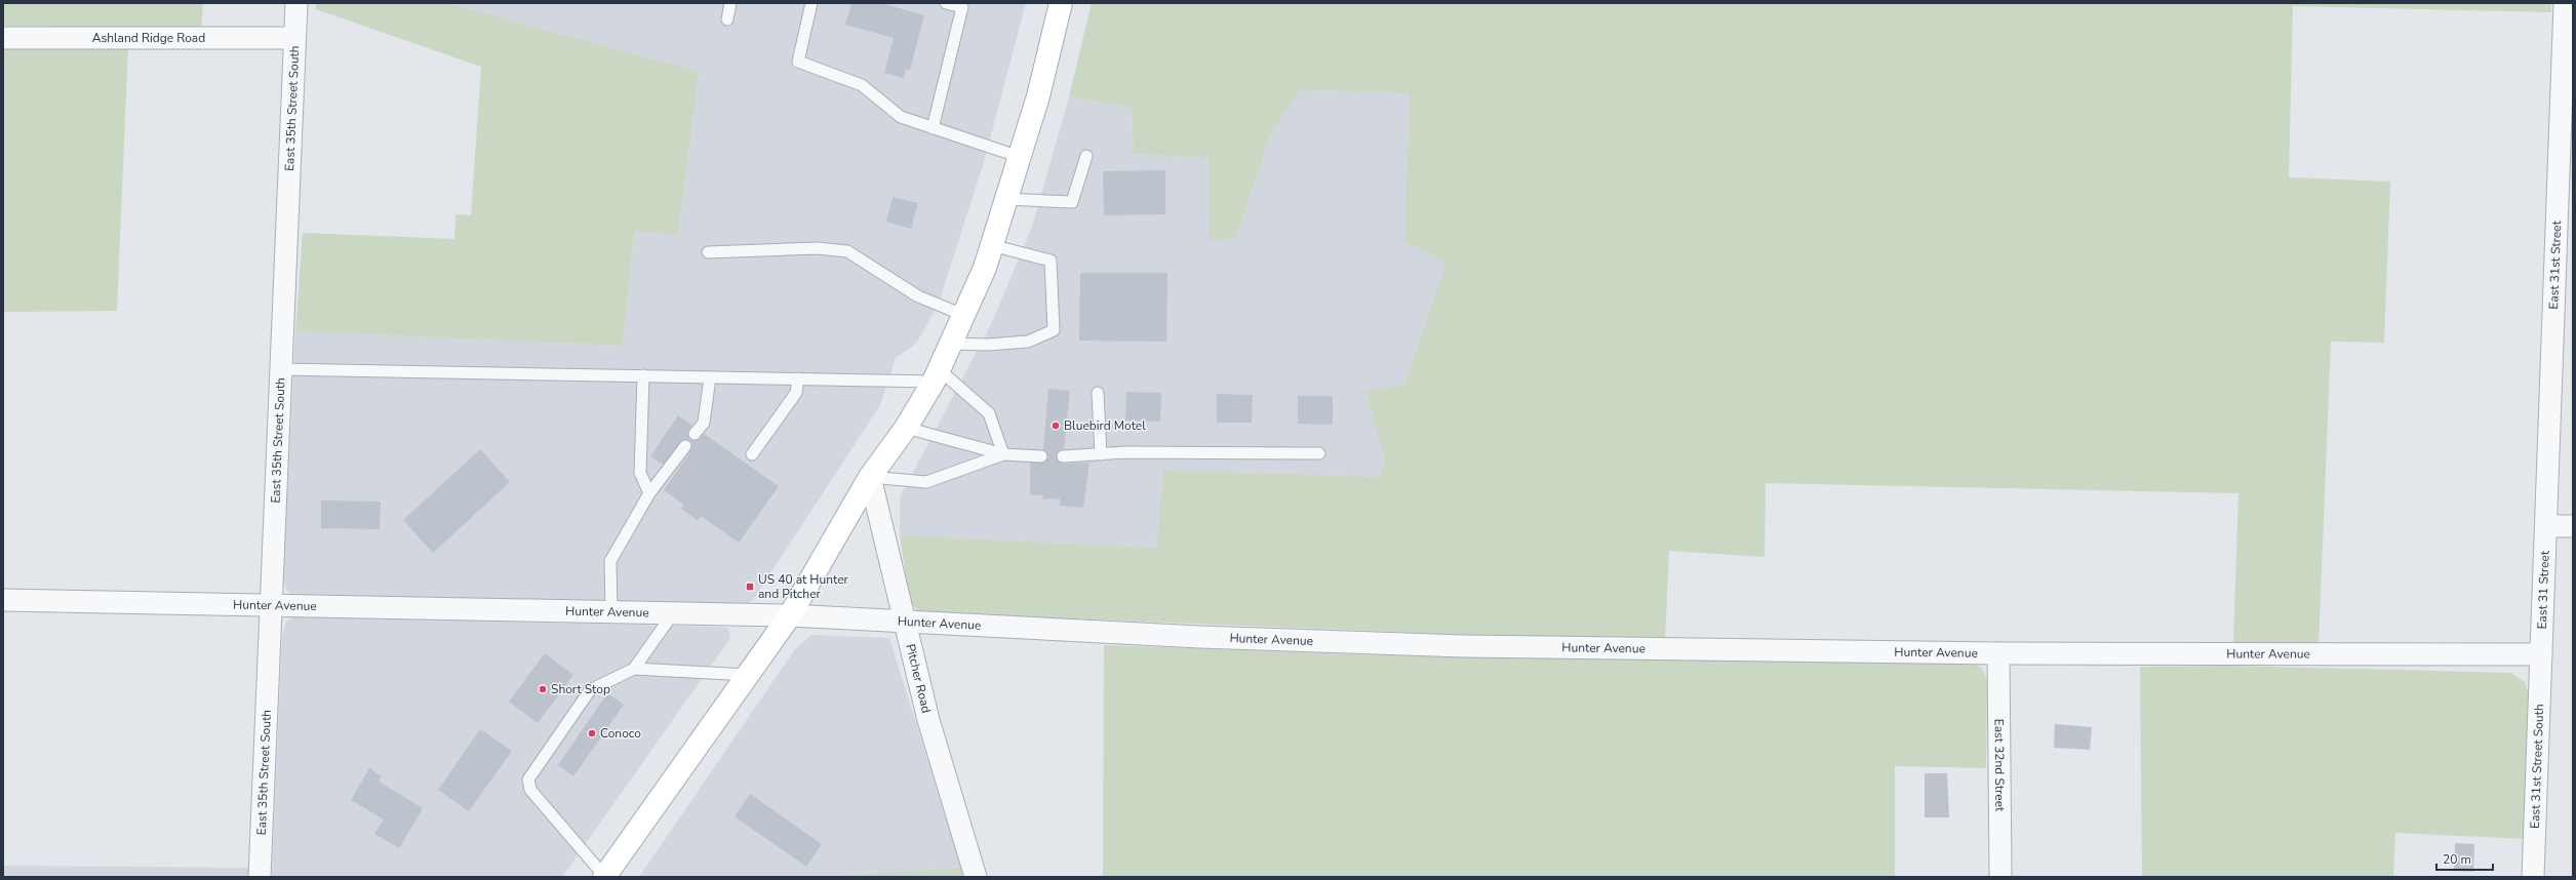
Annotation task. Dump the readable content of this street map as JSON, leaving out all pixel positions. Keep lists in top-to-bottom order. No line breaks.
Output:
{"streets":{"street":["Ashland Ridge Road","East 35th Street South","East 31st Street","East 31 Street","Hunter Avenue","Pitcher Road","East 32nd Street","East 31st Street South"]},"crossings":[["Ashland Ridge Road","East 35th Street South"],["East 35th Street South","Hunter Avenue"],["East 31st Street","East 31 Street"],["East 31 Street","Hunter Avenue"],["East 31 Street","East 31st Street South"],["Hunter Avenue","Pitcher Road"],["Hunter Avenue","East 32nd Street"],["Hunter Avenue","East 31st Street South"]],"places":{"other":["Bluebird Motel","Short Stop","Conoco"],"transit":["US 40 at Hunter and Pitcher"]},"scale_bar":"20 m"}
